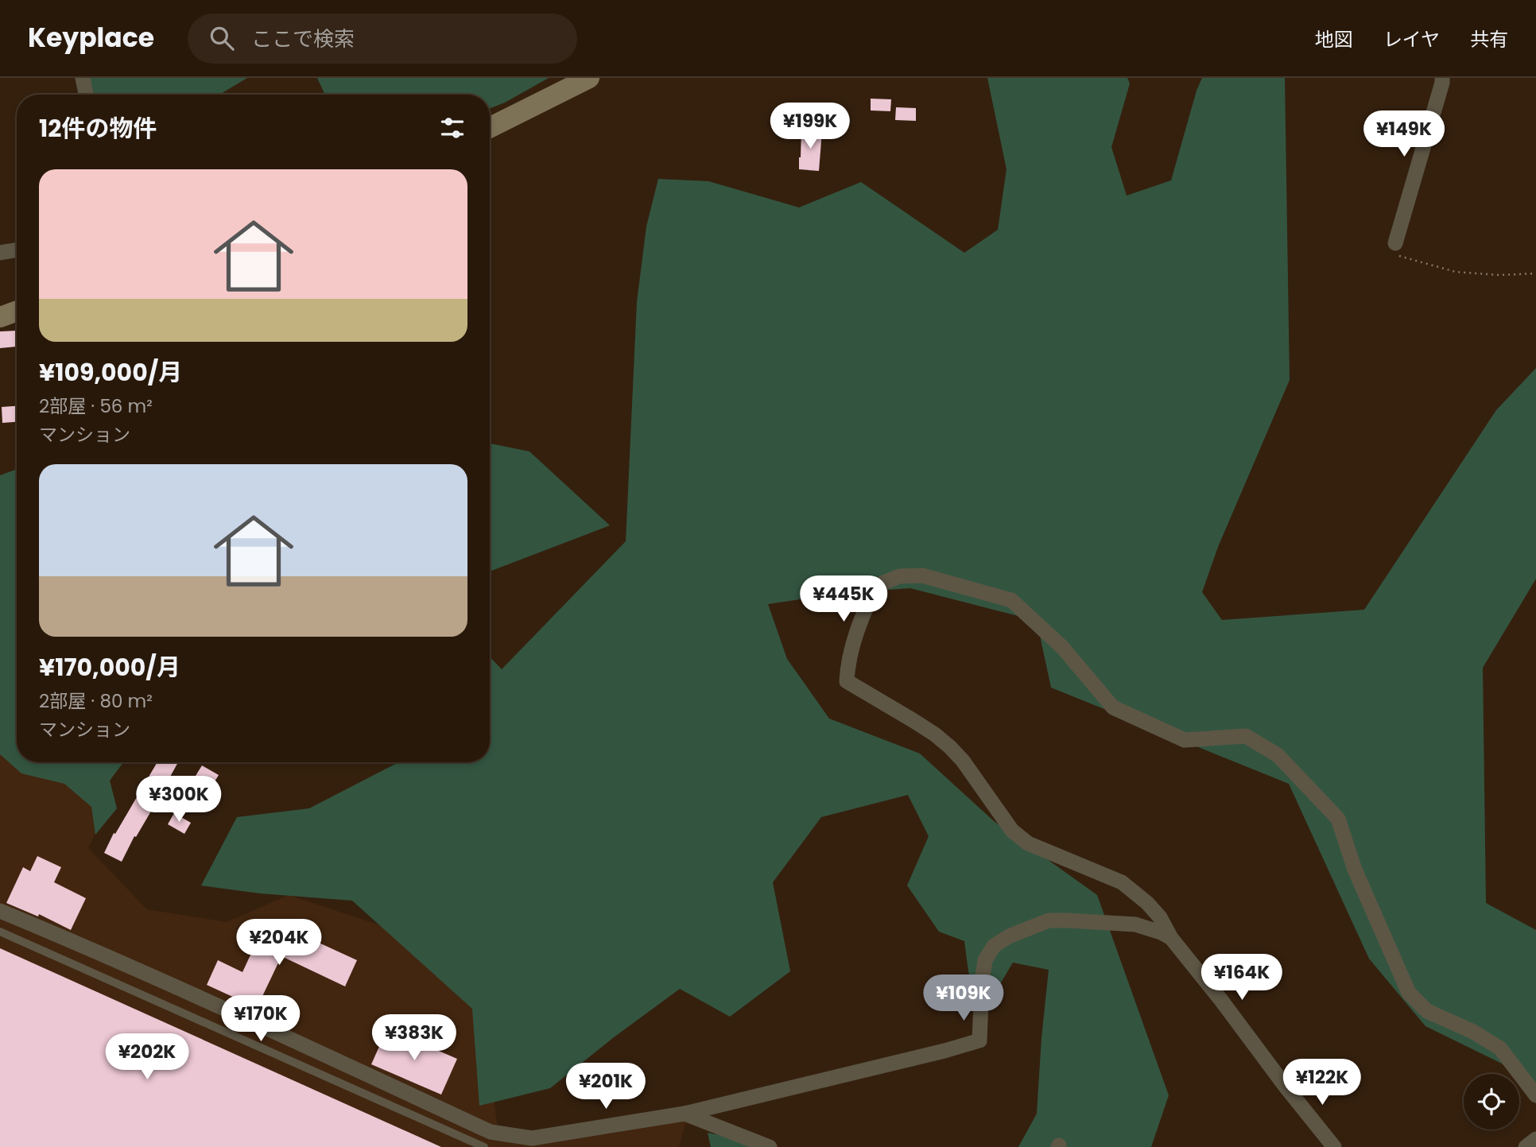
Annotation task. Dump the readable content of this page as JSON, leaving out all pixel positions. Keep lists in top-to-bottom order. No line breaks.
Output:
{"page":{"header":"Keyplace","search":"ここで検索","nav":["地図","レイヤ","共有"],"heading":"12件の物件","price":["¥199K","¥149K","¥445K","¥300K","¥204K","¥164K","¥109K","¥170K","¥383K","¥202K","¥122K","¥201K"],"list":[{"name":"¥109,000/月","note":"2部屋 · 56 m² · マンション"},{"name":"¥170,000/月","note":"2部屋 · 80 m² · マンション"}]}}
